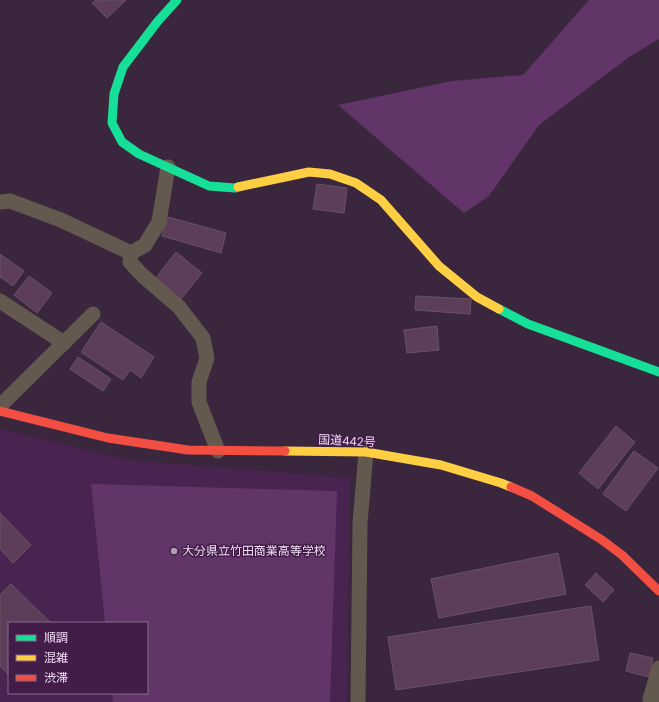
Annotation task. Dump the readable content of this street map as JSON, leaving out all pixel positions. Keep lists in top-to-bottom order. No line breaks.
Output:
{"streets":{"main road":["国道442号"]},"places":["大分県立竹田商業高等学校"],"legend":["順調","混雑","渋滞"]}
